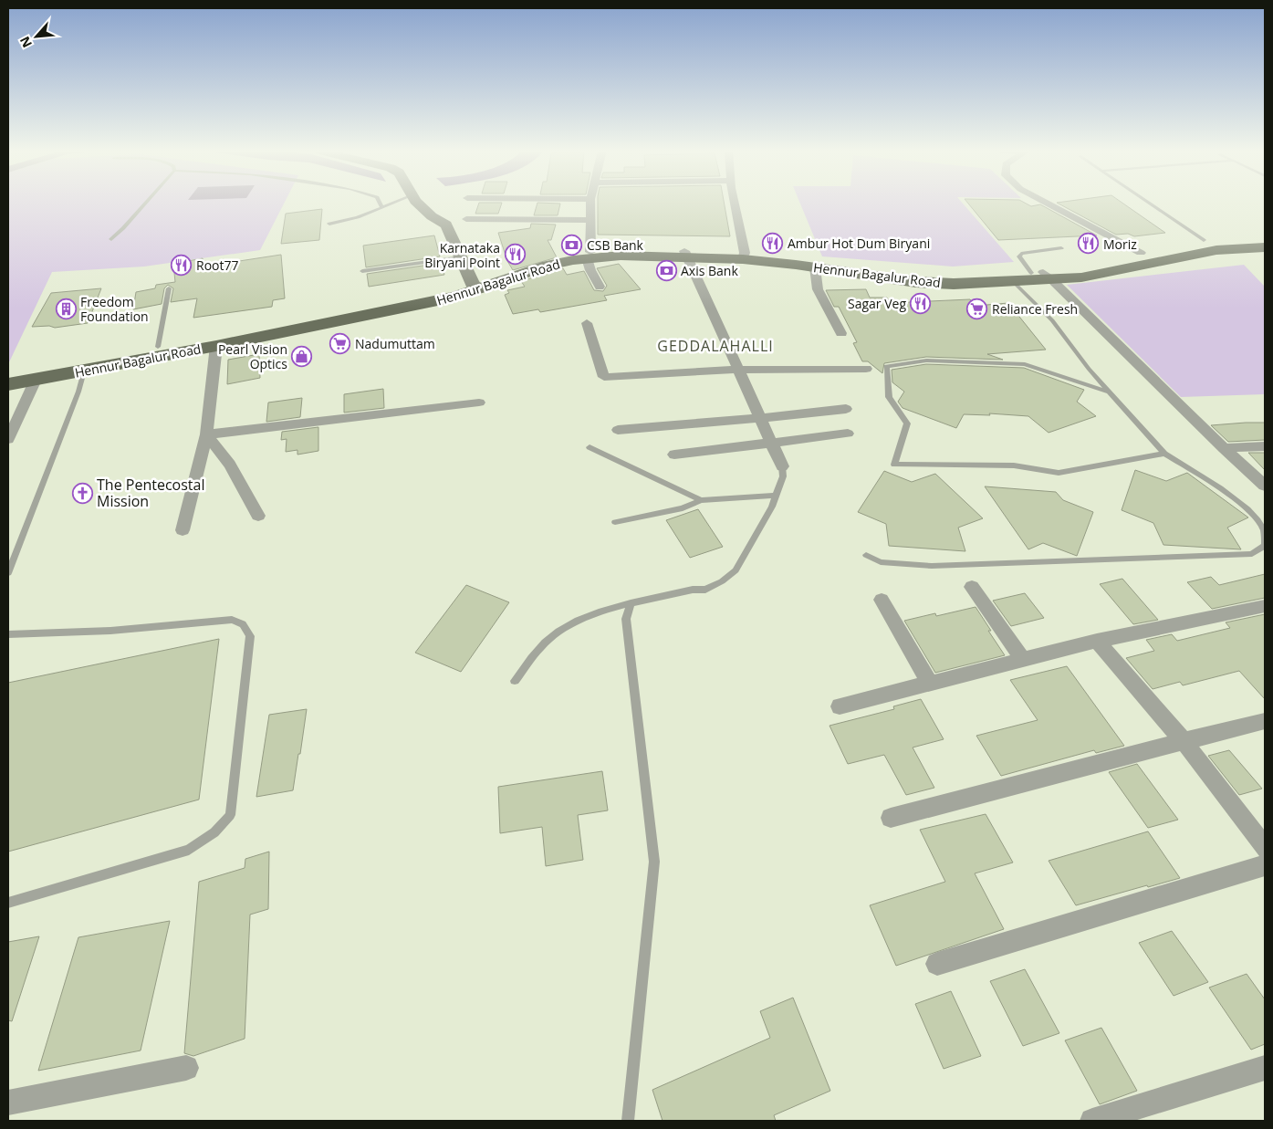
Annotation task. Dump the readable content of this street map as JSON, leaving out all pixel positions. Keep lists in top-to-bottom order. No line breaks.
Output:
{"streets":{"main road":["Hennur Bagalur Road"]},"districts":["GEDDALAHALLI"],"places":{"restaurant":["Ambur Hot Dum Biryani","Moriz","Karnataka Biryani Point","Root77","Sagar Veg"],"bank":["CSB Bank","Axis Bank"],"building":["Freedom Foundation"],"supermarket":["Reliance Fresh","Nadumuttam"],"shop":["Pearl Vision Optics"],"church":["The Pentecostal Mission"]},"north":"bottom left"}
